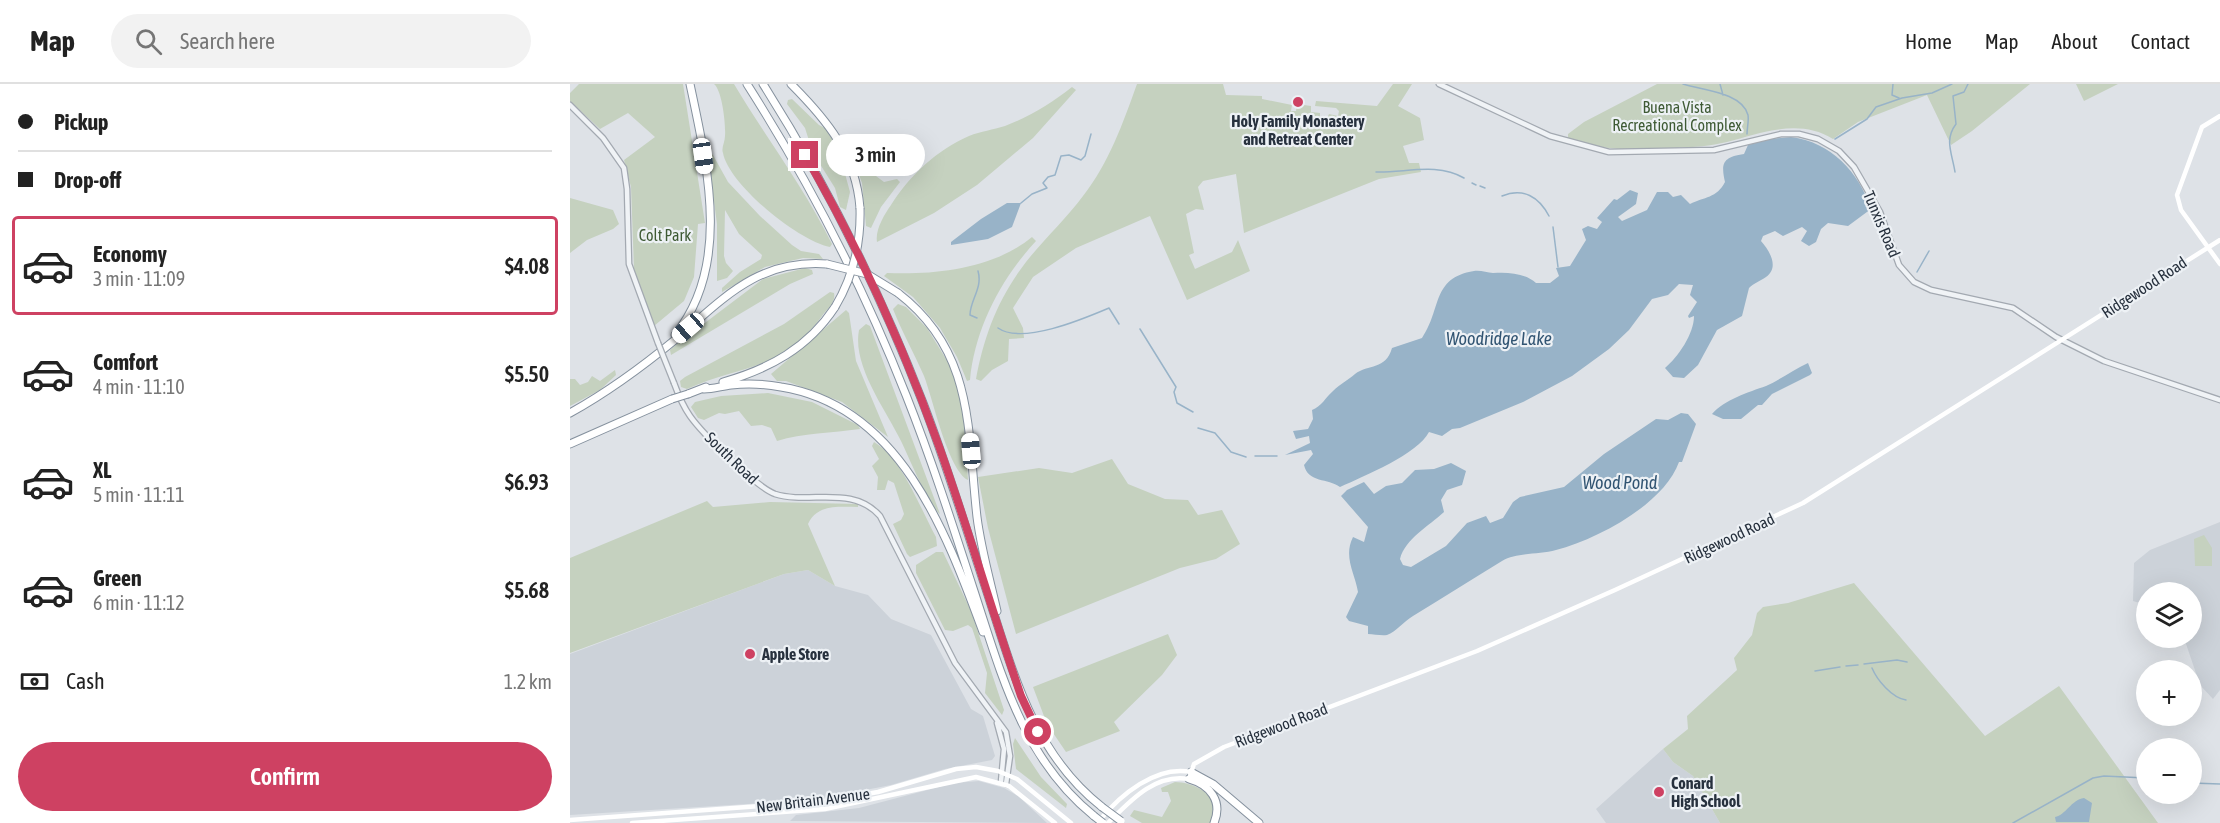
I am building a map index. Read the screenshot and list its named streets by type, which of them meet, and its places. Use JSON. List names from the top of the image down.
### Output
{
  "streets": {
    "main road": ["Ridgewood Road", "New Britain Avenue"],
    "street": ["Tunxis Road", "South Road"]
  },
  "crossings": [
    ["Tunxis Road", "Ridgewood Road"],
    ["South Road", "New Britain Avenue"]
  ],
  "water": ["Woodridge Lake", "Wood Pond"],
  "parks": ["Buena Vista Recreational Complex", "Colt Park"],
  "places": ["Holy Family Monastery and Retreat Center", "Apple Store", "Conard High School"],
  "page": {
    "header": "Map",
    "search": "Search here",
    "nav": [
      "Home",
      "Map",
      "About",
      "Contact"
    ],
    "banner": ["Pickup", "Drop-off"],
    "bubble": "3 min",
    "list": [
      {
        "name": "Economy",
        "note": "3 min · 11:09",
        "value": "$4.08"
      },
      {
        "name": "Comfort",
        "note": "4 min · 11:10",
        "value": "$5.50"
      },
      {
        "name": "XL",
        "note": "5 min · 11:11",
        "value": "$6.93"
      },
      {
        "name": "Green",
        "note": "6 min · 11:12",
        "value": "$5.68"
      }
    ],
    "map_buttons": ["+", "−"],
    "pay": ["Cash", "1.2 km"],
    "buttons": "Confirm"
  }
}
